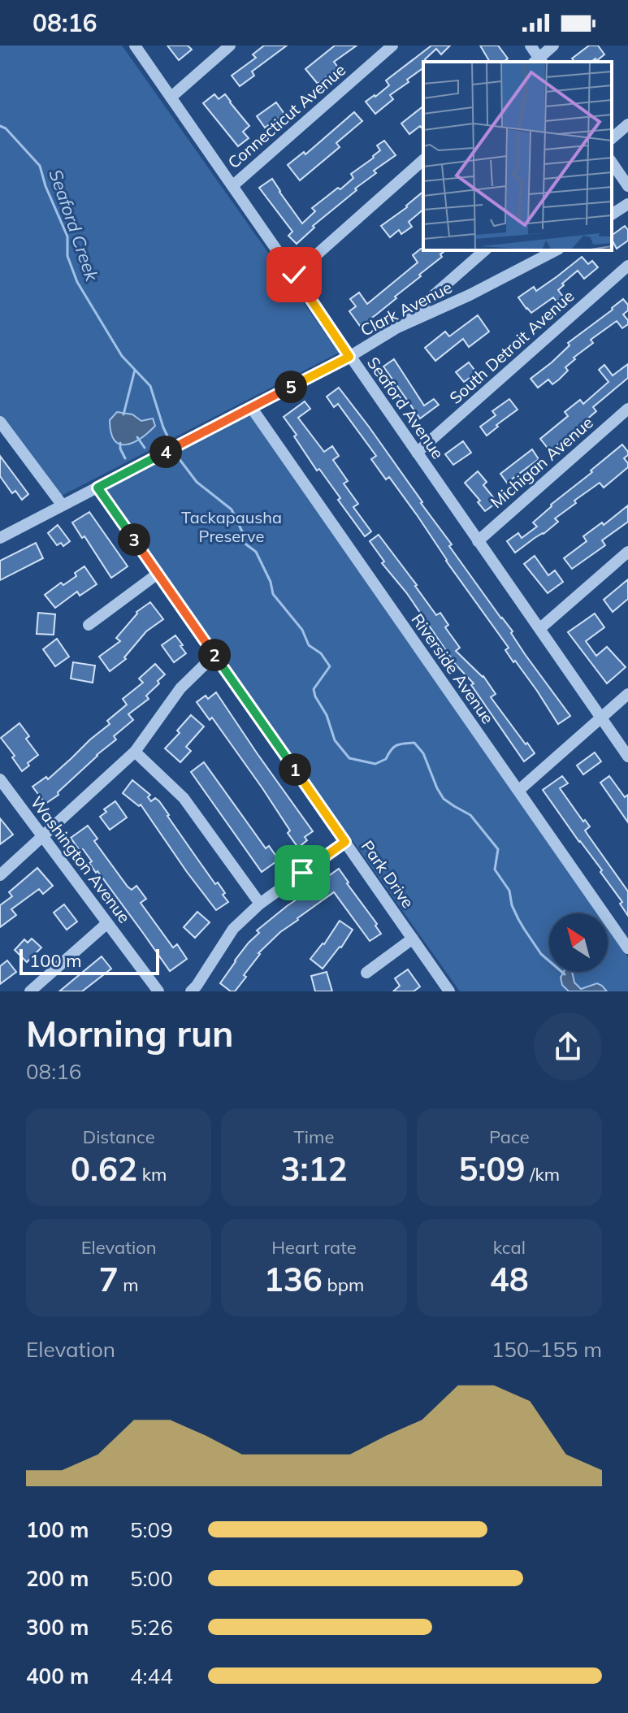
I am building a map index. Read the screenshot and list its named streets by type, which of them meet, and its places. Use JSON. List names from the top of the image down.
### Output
{
  "streets": {
    "street": [
      "Connecticut Avenue",
      "Clark Avenue",
      "South Detroit Avenue",
      "Seaford Avenue",
      "Michigan Avenue",
      "Riverside Avenue",
      "Washington Avenue",
      "Park Drive"
    ]
  },
  "crossings": [
    ["Connecticut Avenue", "Seaford Avenue"],
    ["Clark Avenue", "Seaford Avenue"],
    ["Clark Avenue", "Riverside Avenue"],
    ["Clark Avenue", "Park Drive"],
    ["South Detroit Avenue", "Seaford Avenue"],
    ["Seaford Avenue", "Michigan Avenue"]
  ],
  "water": ["Seaford Creek"],
  "parks": ["Tackapausha Preserve"],
  "scale_bar": "100 m",
  "north": "top left",
  "page": {
    "status": "08:16",
    "pins": [
      "5",
      "4",
      "3",
      "2",
      "1"
    ],
    "scale": "100 m",
    "heading": ["Morning run", "08:16"],
    "stats": [
      ["Distance", "0.62 km"],
      ["Time", "3:12"],
      ["Pace", "5:09 /km"],
      ["Elevation", "7 m"],
      ["Heart rate", "136 bpm"],
      ["kcal", "48"]
    ],
    "chart": ["Elevation", "150–155 m"],
    "list": [
      {
        "name": "100 m",
        "note": "5:09"
      },
      {
        "name": "200 m",
        "note": "5:00"
      },
      {
        "name": "300 m",
        "note": "5:26"
      },
      {
        "name": "400 m",
        "note": "4:44"
      }
    ]
  }
}
